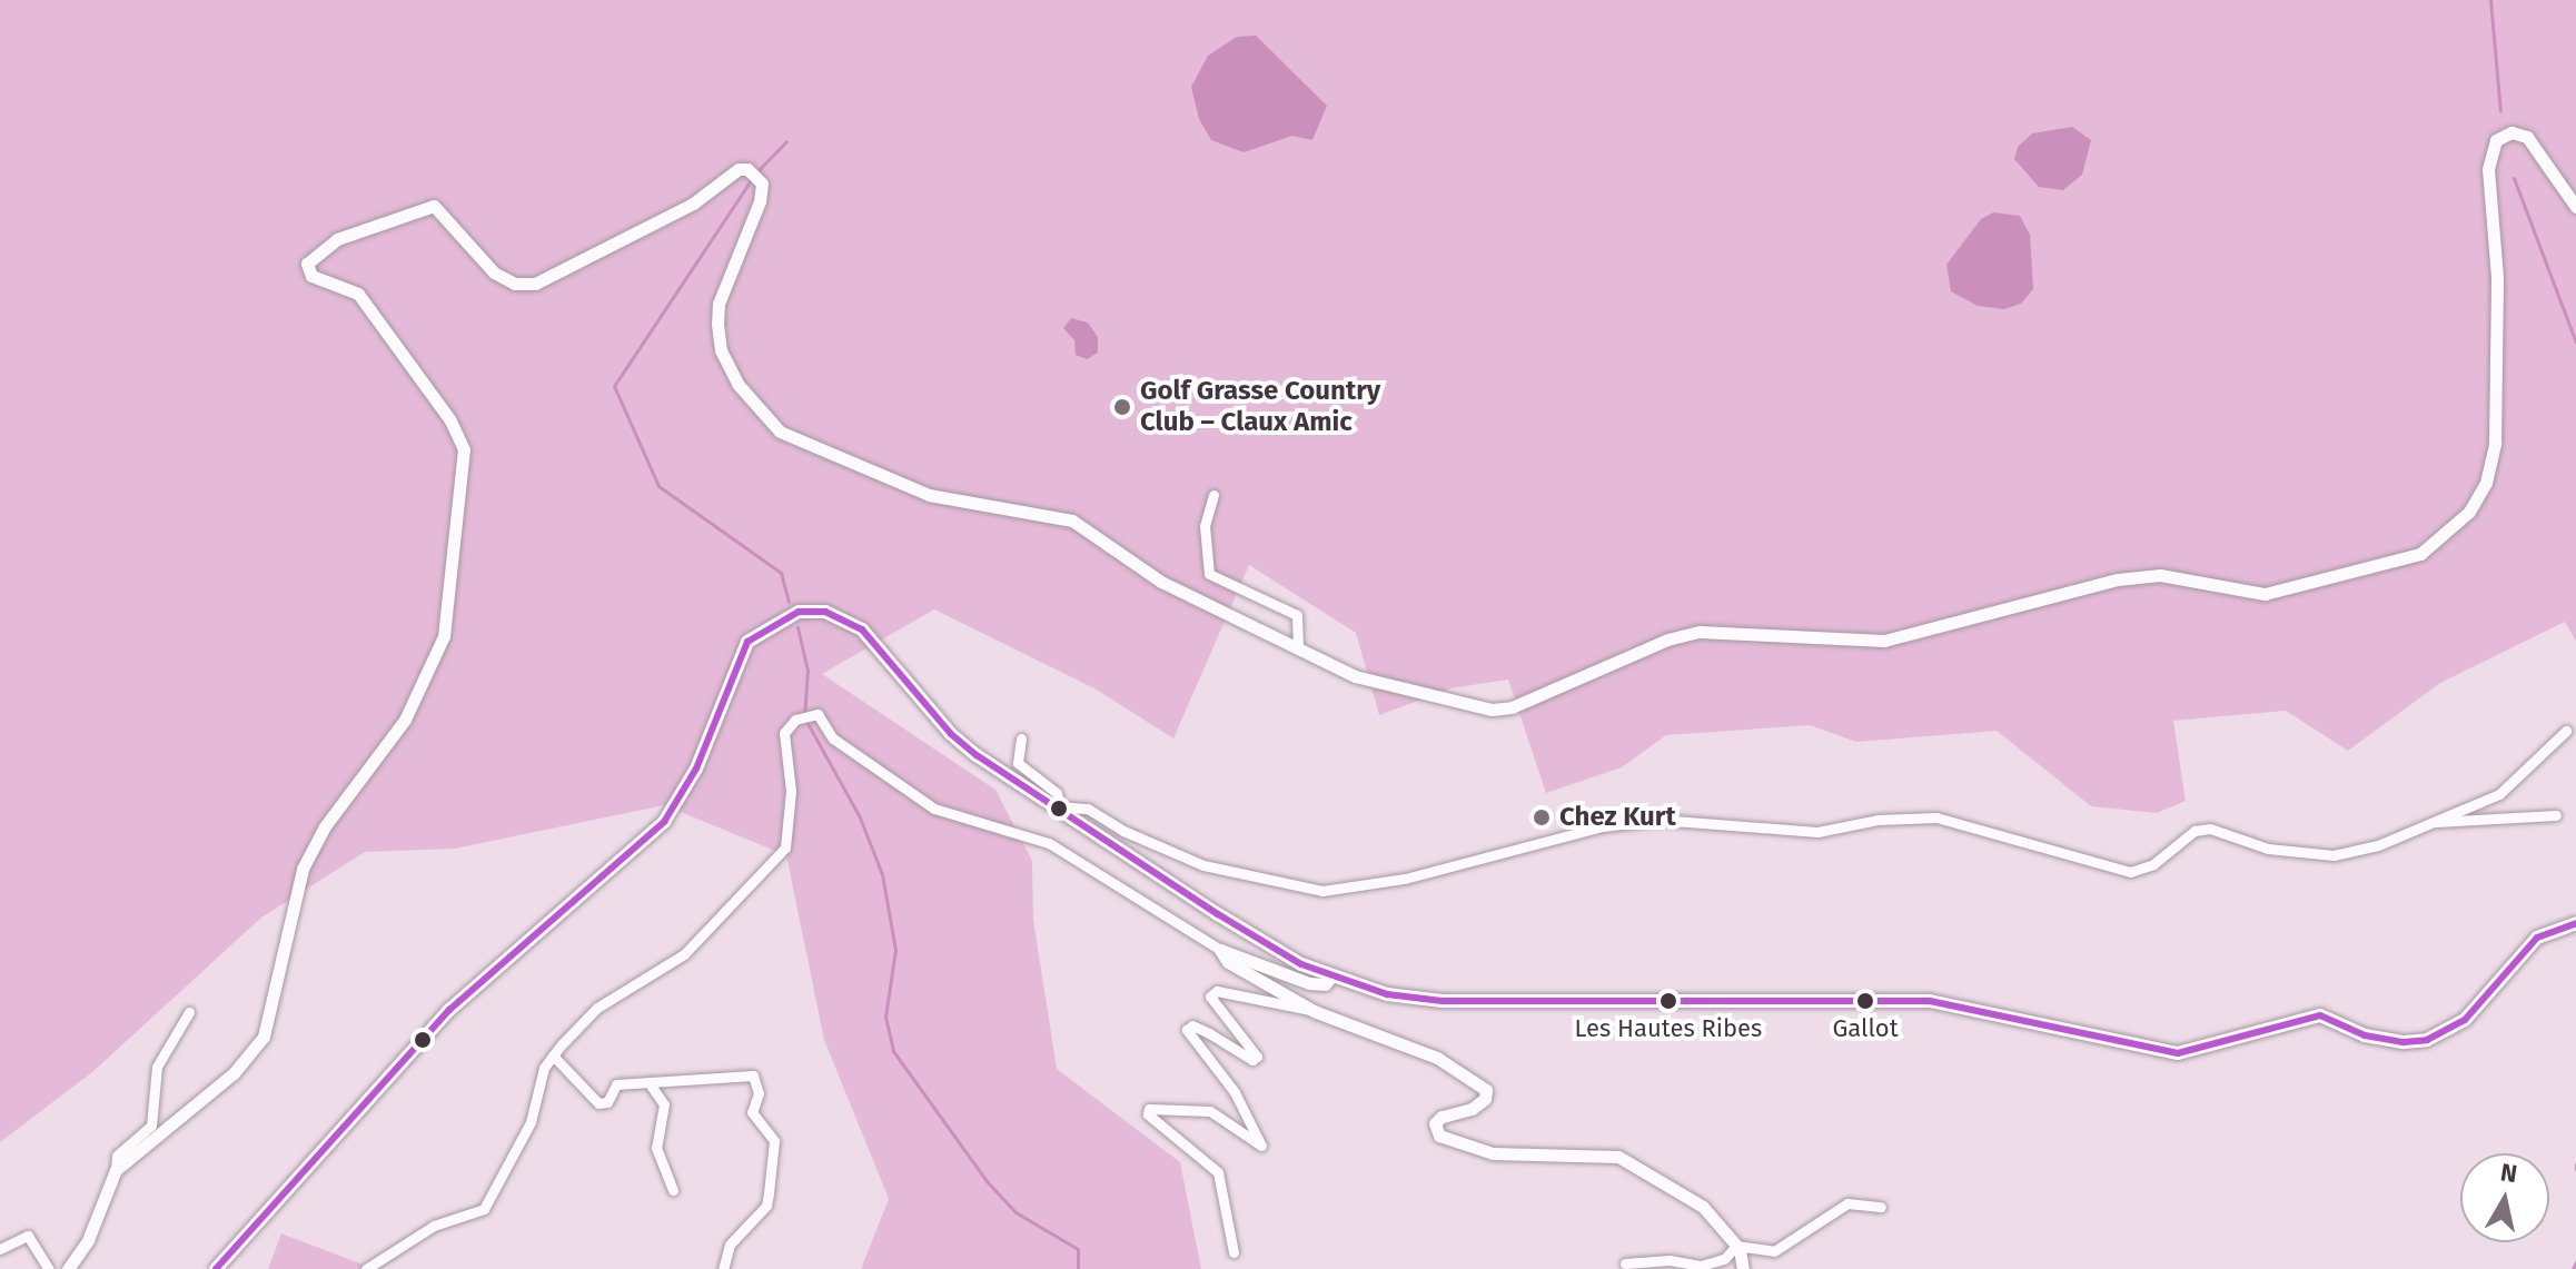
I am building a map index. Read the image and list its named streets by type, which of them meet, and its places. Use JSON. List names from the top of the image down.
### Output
{
  "places": [
    "Golf Grasse Country Club – Claux Amic",
    "Chez Kurt",
    "Les Hautes Ribes",
    "Gallot"
  ],
  "north": "top"
}
